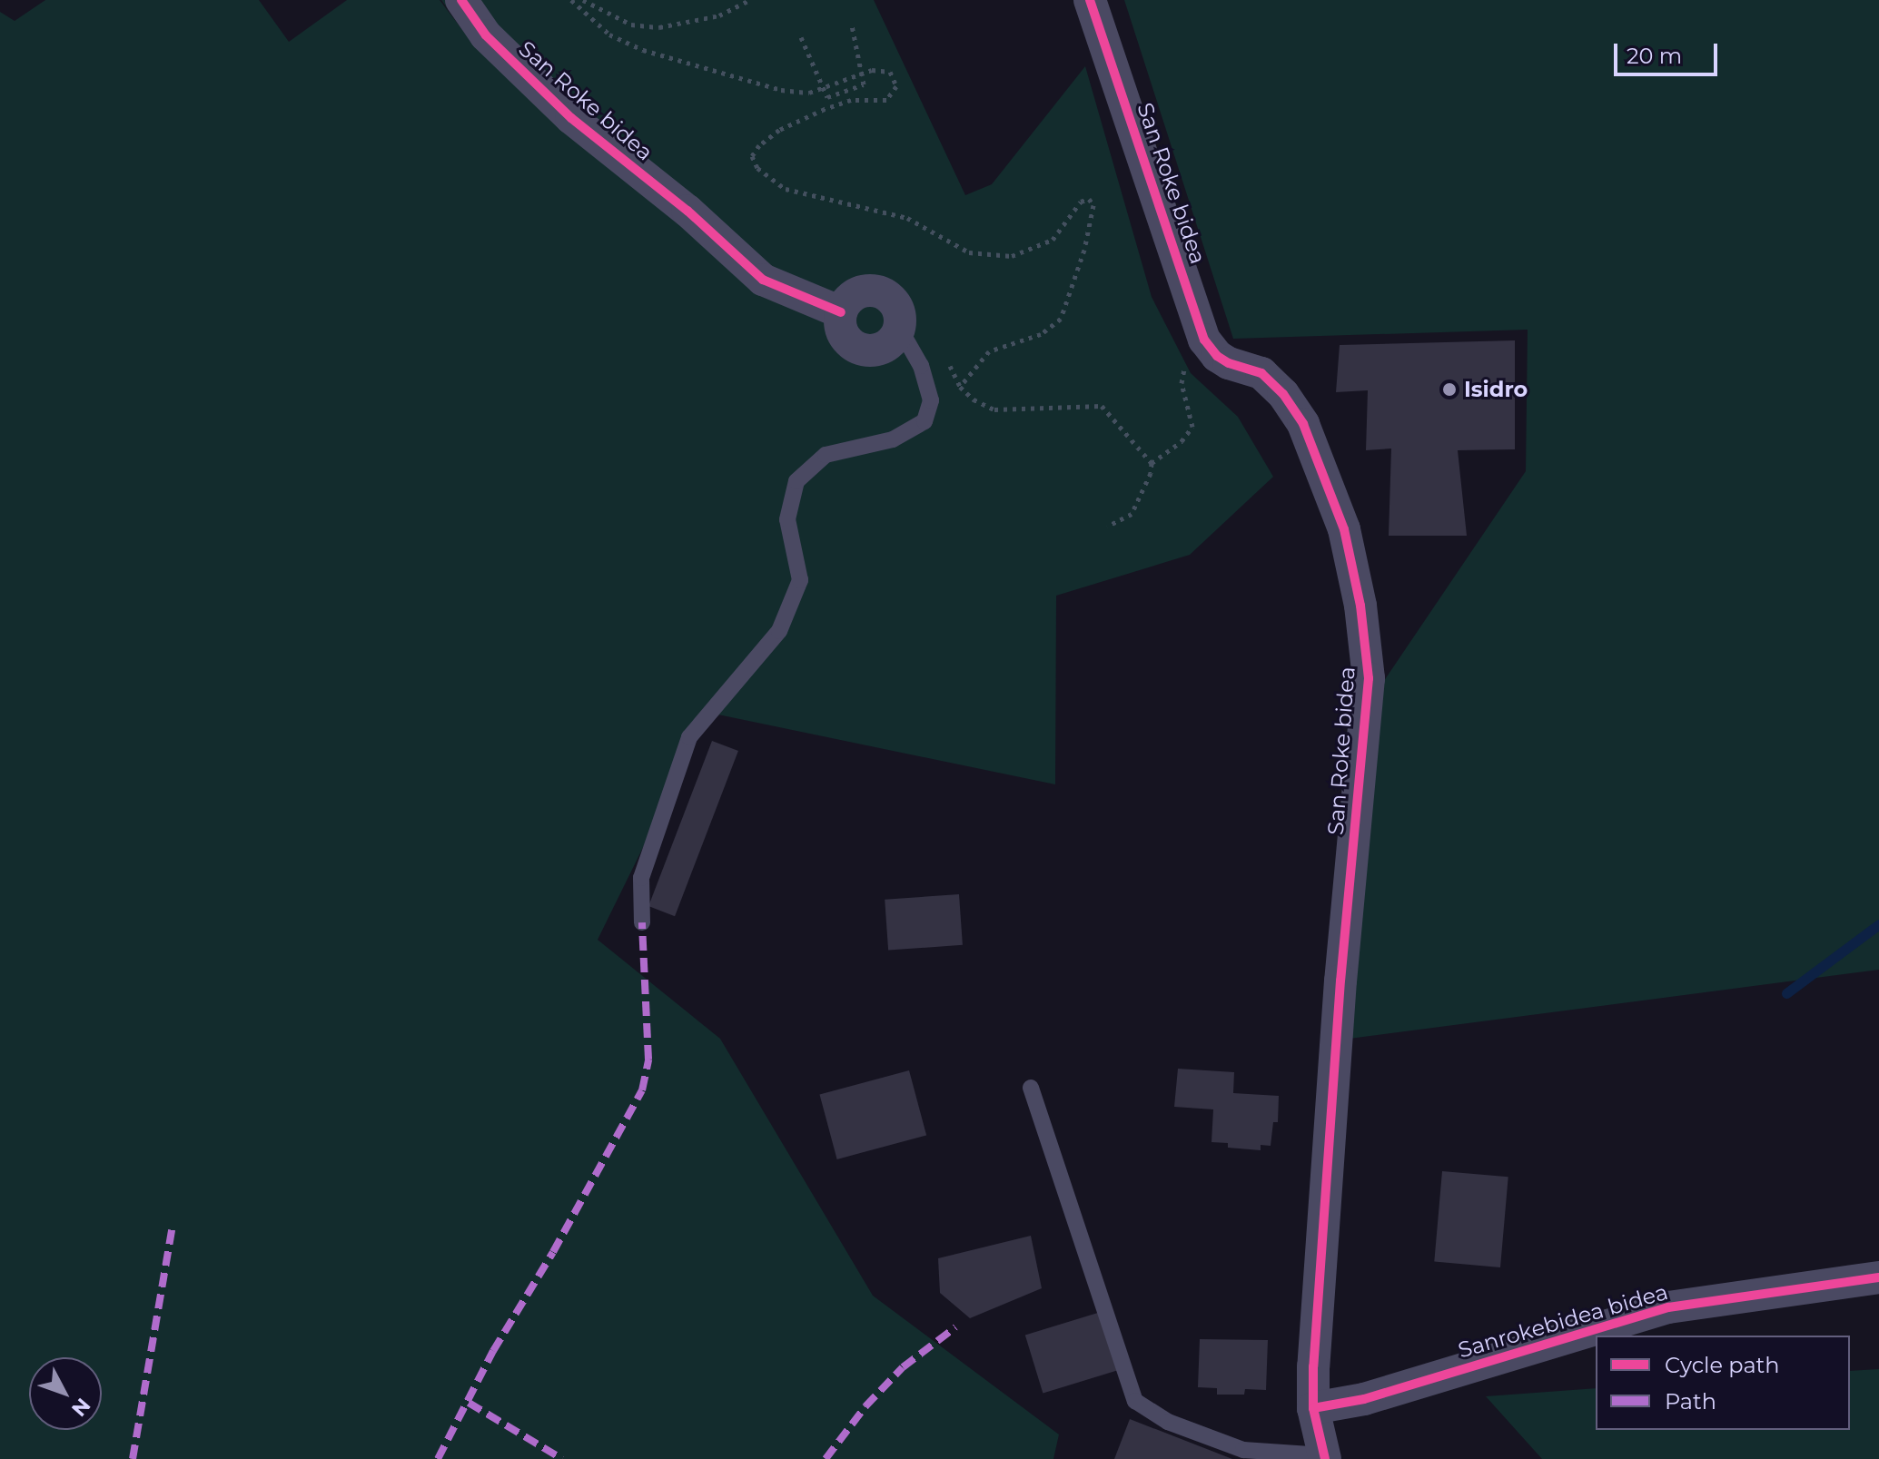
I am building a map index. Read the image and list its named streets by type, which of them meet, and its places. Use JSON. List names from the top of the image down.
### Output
{
  "streets": {
    "street": ["San Roke bidea", "Sanrokebidea bidea"]
  },
  "crossings": [
    ["San Roke bidea", "Sanrokebidea bidea"]
  ],
  "places": ["Isidro"],
  "legend": ["Cycle path", "Path"],
  "scale_bar": "20 m",
  "north": "bottom right"
}
